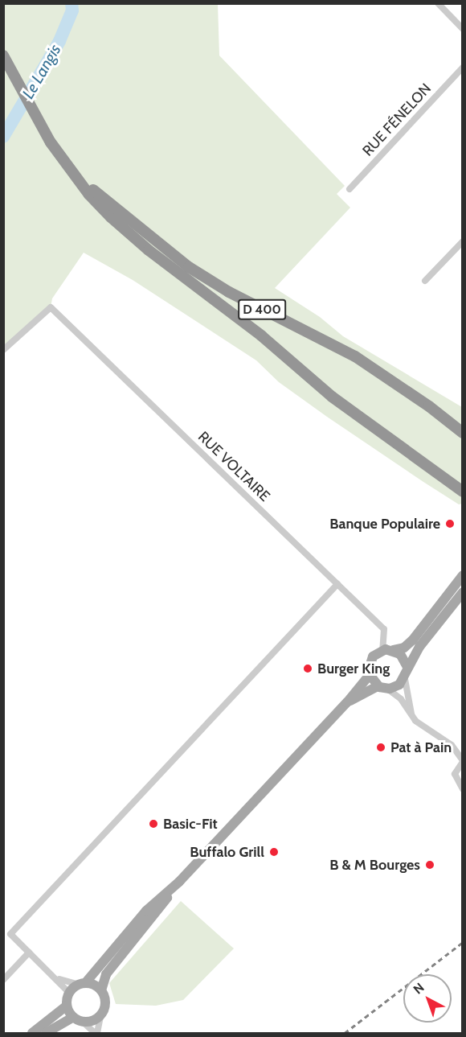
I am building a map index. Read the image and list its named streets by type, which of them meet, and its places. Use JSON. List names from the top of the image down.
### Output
{
  "streets": {
    "highway": ["D 400"],
    "street": ["RUE FÉNELON", "RUE VOLTAIRE"]
  },
  "water": ["Le Langis"],
  "places": [
    "Banque Populaire",
    "Burger King",
    "Pat à Pain",
    "Basic-Fit",
    "Buffalo Grill",
    "B & M Bourges"
  ],
  "north": "top left"
}
